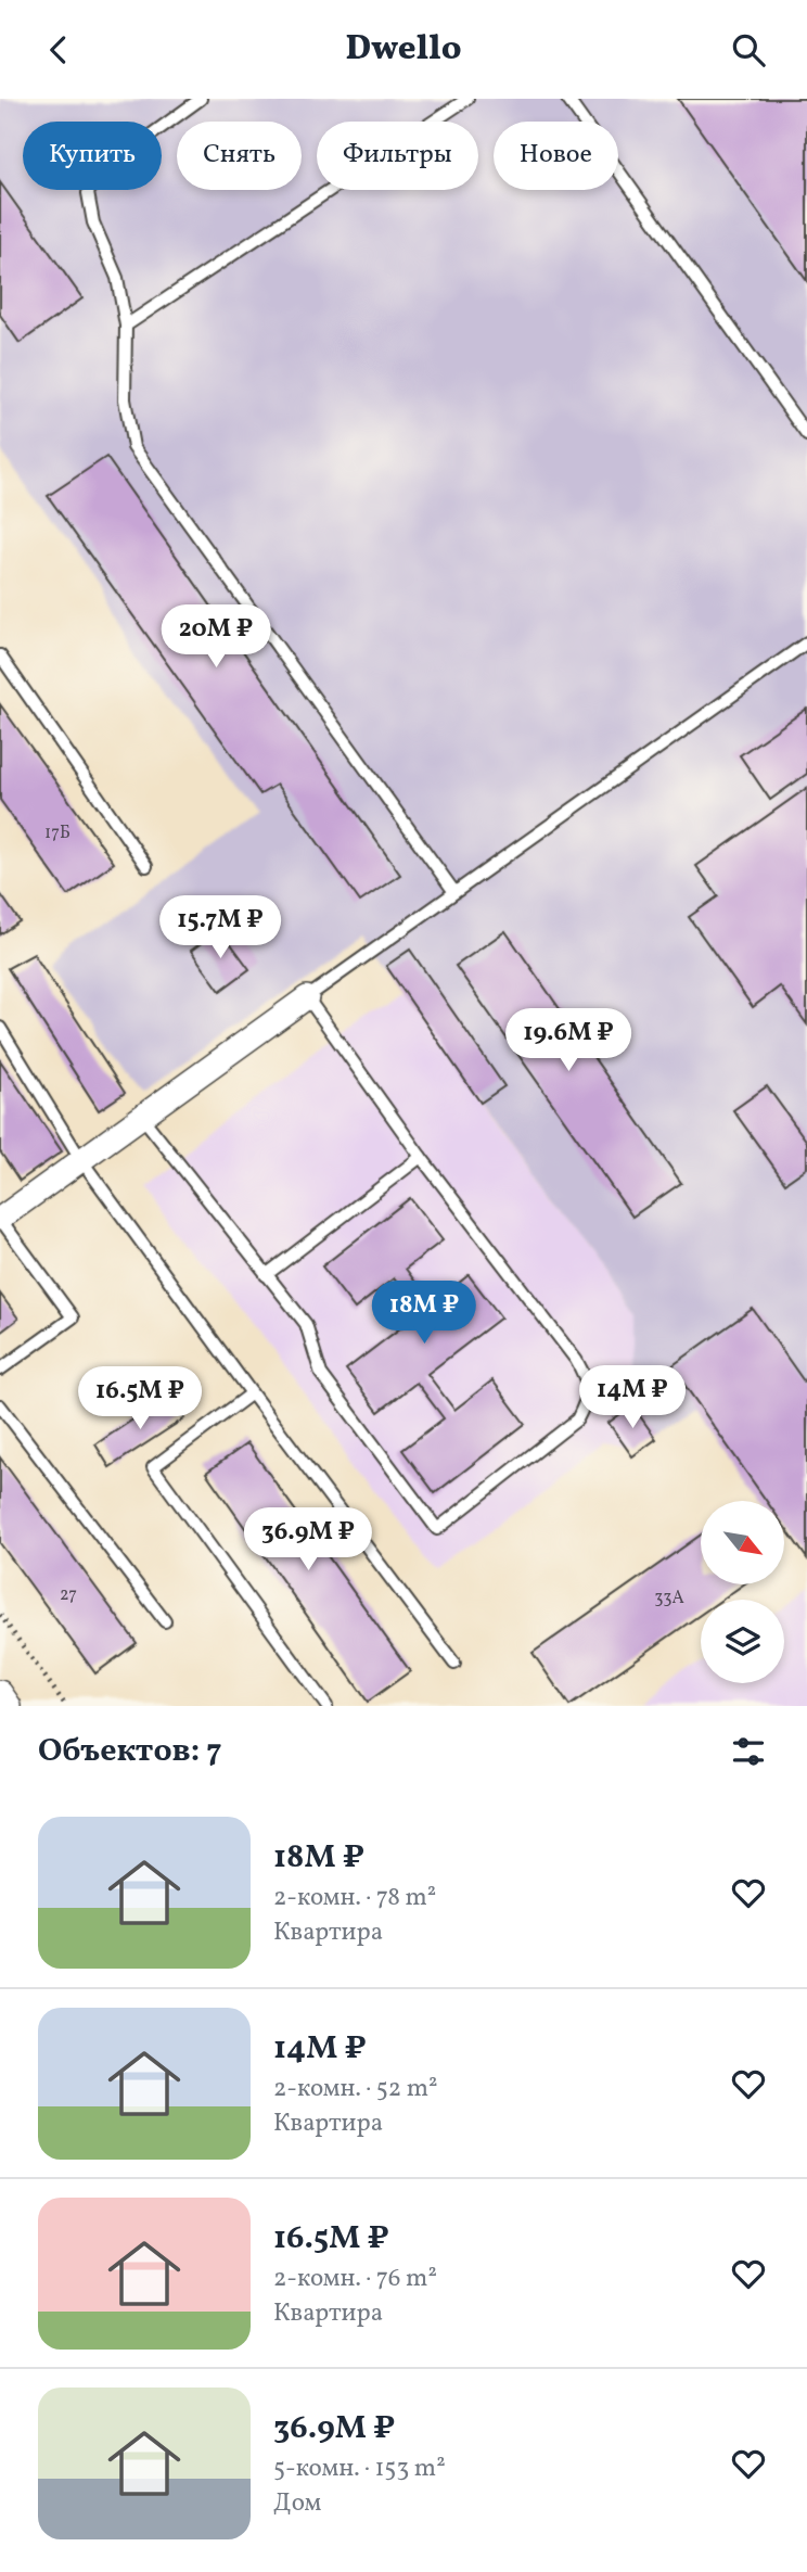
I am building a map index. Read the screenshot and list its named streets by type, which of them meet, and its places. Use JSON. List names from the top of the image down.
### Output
{
  "house_numbers": ["17Б", "27", "33А"],
  "north": "bottom right",
  "page": {
    "header": "Dwello",
    "chip": [
      "Купить",
      "Снять",
      "Фильтры",
      "Новое"
    ],
    "price": [
      "20M ₽",
      "15.7M ₽",
      "19.6M ₽",
      "18M ₽",
      "14M ₽",
      "16.5M ₽",
      "36.9M ₽"
    ],
    "heading": "Объектов: 7",
    "list": [
      {
        "name": "18M ₽",
        "note": "2-комн. · 78 m² · Квартира"
      },
      {
        "name": "14M ₽",
        "note": "2-комн. · 52 m² · Квартира"
      },
      {
        "name": "16.5M ₽",
        "note": "2-комн. · 76 m² · Квартира"
      },
      {
        "name": "36.9M ₽",
        "note": "5-комн. · 153 m² · Дом"
      }
    ]
  }
}
